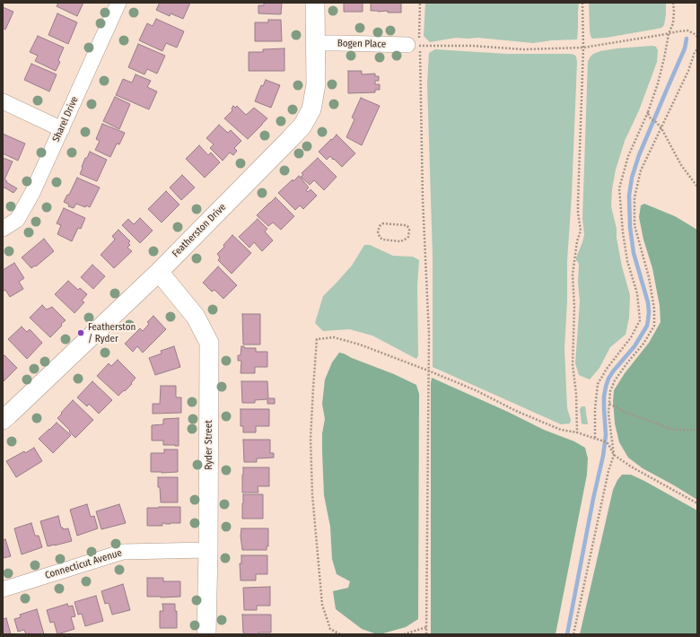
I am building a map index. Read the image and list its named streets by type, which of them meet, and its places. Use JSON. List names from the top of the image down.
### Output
{
  "streets": {
    "street": [
      "Bogen Place",
      "Sharel Drive",
      "Featherston Drive",
      "Ryder Street",
      "Connecticut Avenue"
    ]
  },
  "crossings": [
    ["Bogen Place", "Featherston Drive"],
    ["Featherston Drive", "Ryder Street"],
    ["Ryder Street", "Connecticut Avenue"]
  ],
  "places": ["Featherston / Ryder"]
}
